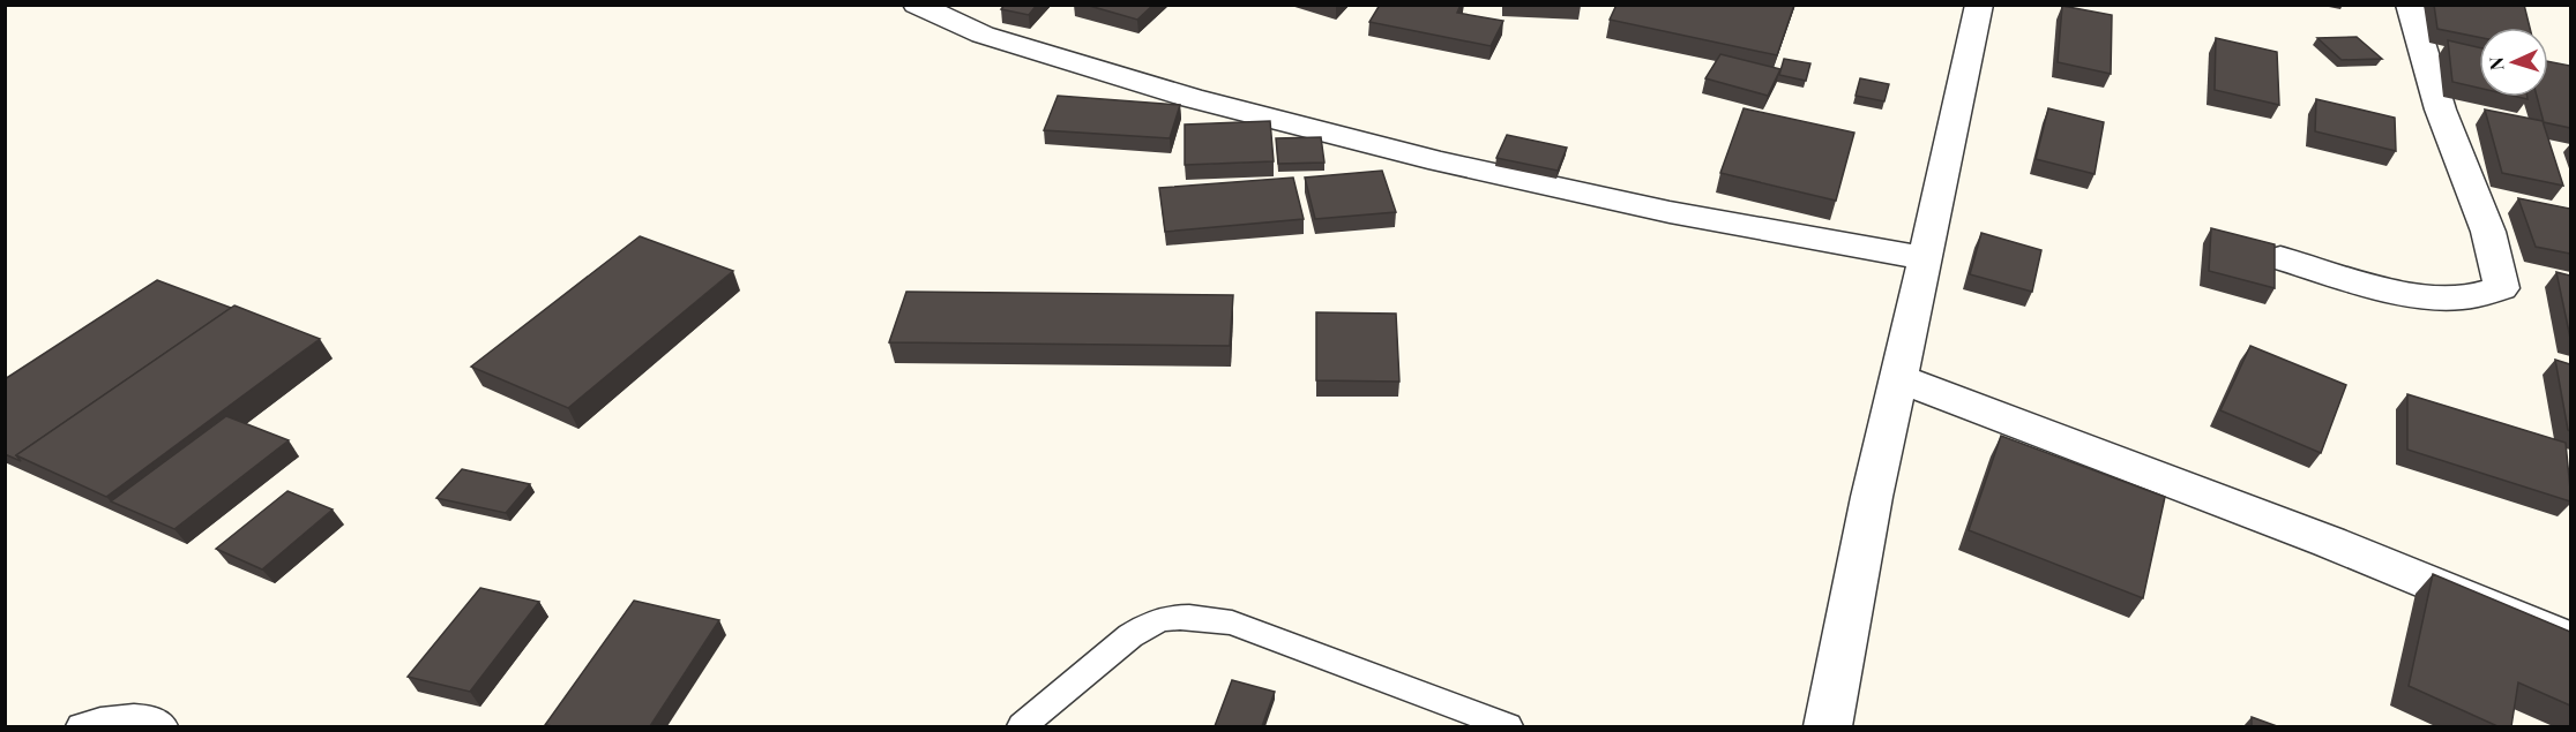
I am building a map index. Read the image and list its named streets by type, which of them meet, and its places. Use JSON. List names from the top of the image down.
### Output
{
  "north": "left"
}
